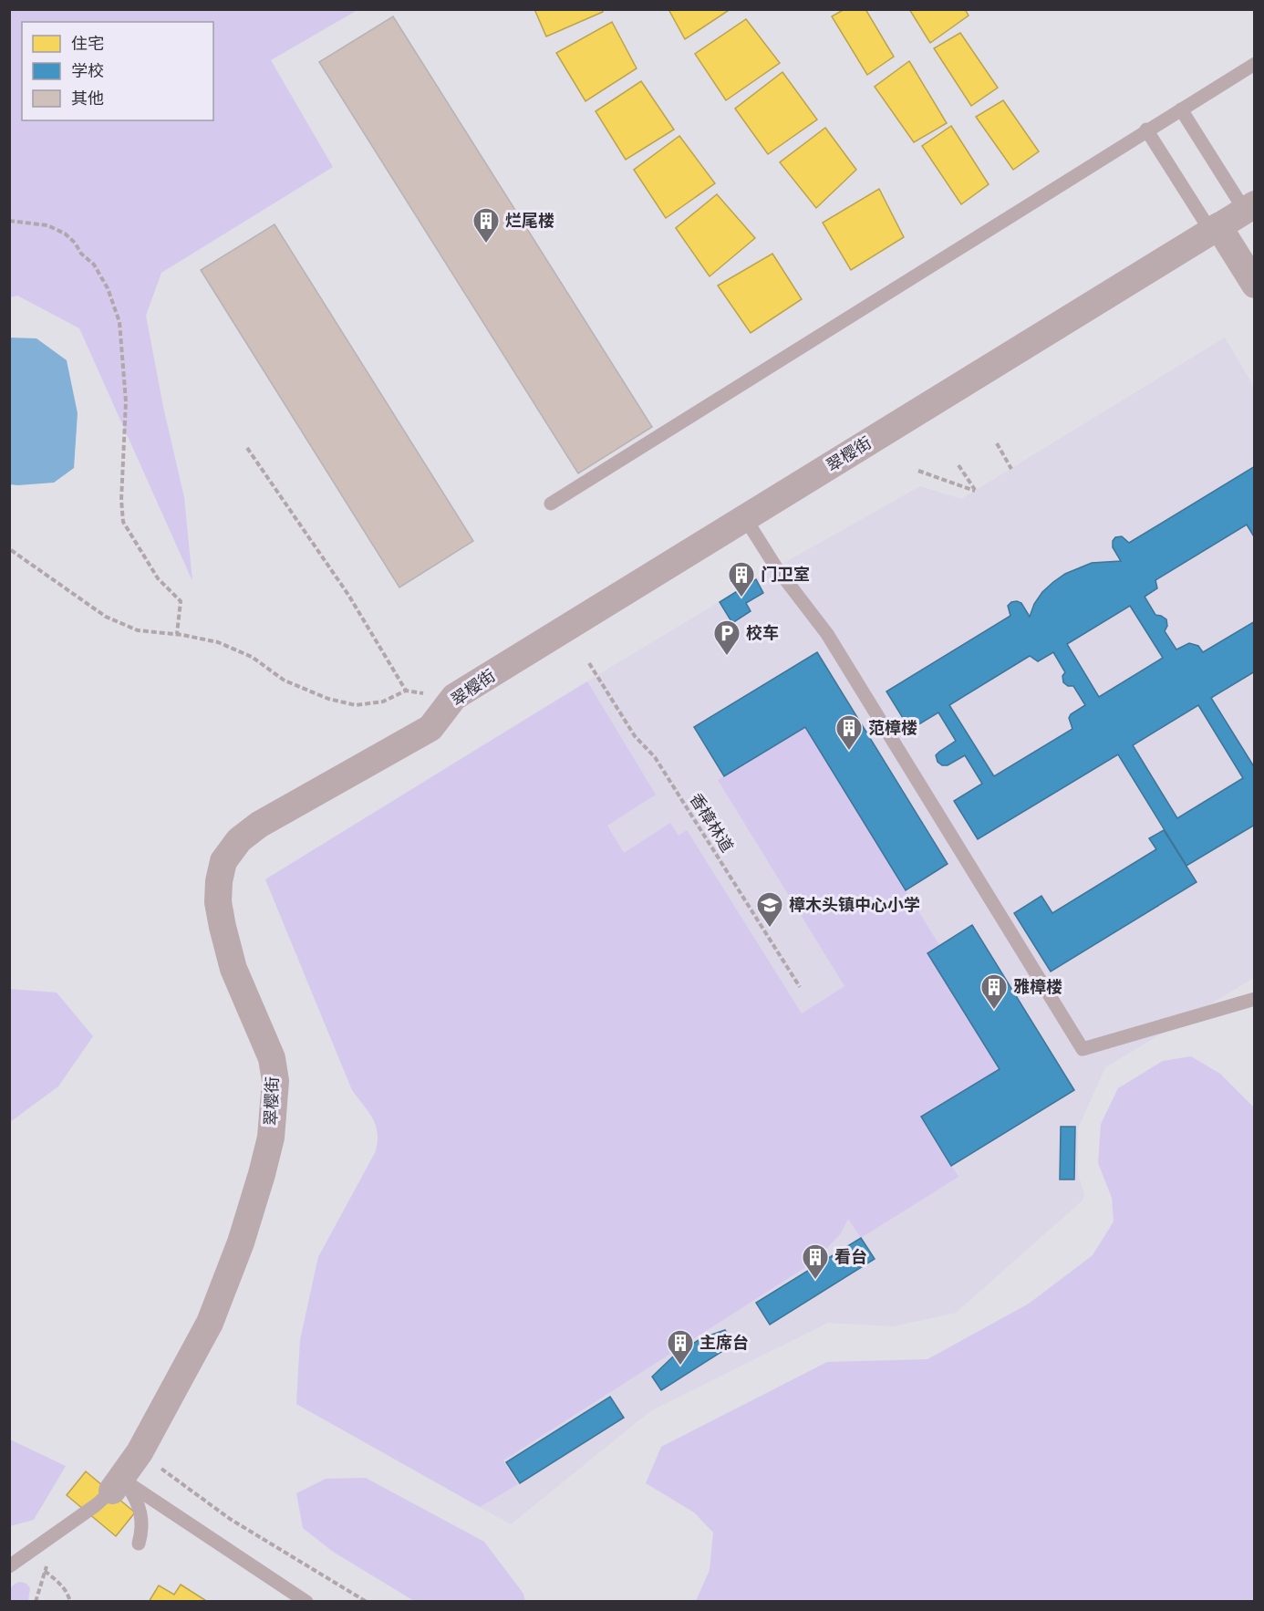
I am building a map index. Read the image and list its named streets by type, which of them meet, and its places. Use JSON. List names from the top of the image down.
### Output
{
  "streets": {
    "street": ["翠樱街"],
    "path": ["香樟林道"]
  },
  "places": {
    "building": [
      "烂尾楼",
      "门卫室",
      "范樟楼",
      "雅樟楼",
      "看台",
      "主席台"
    ],
    "parking": ["校车"],
    "school or university": ["樟木头镇中心小学"]
  },
  "legend": ["住宅", "学校", "其他"]
}
